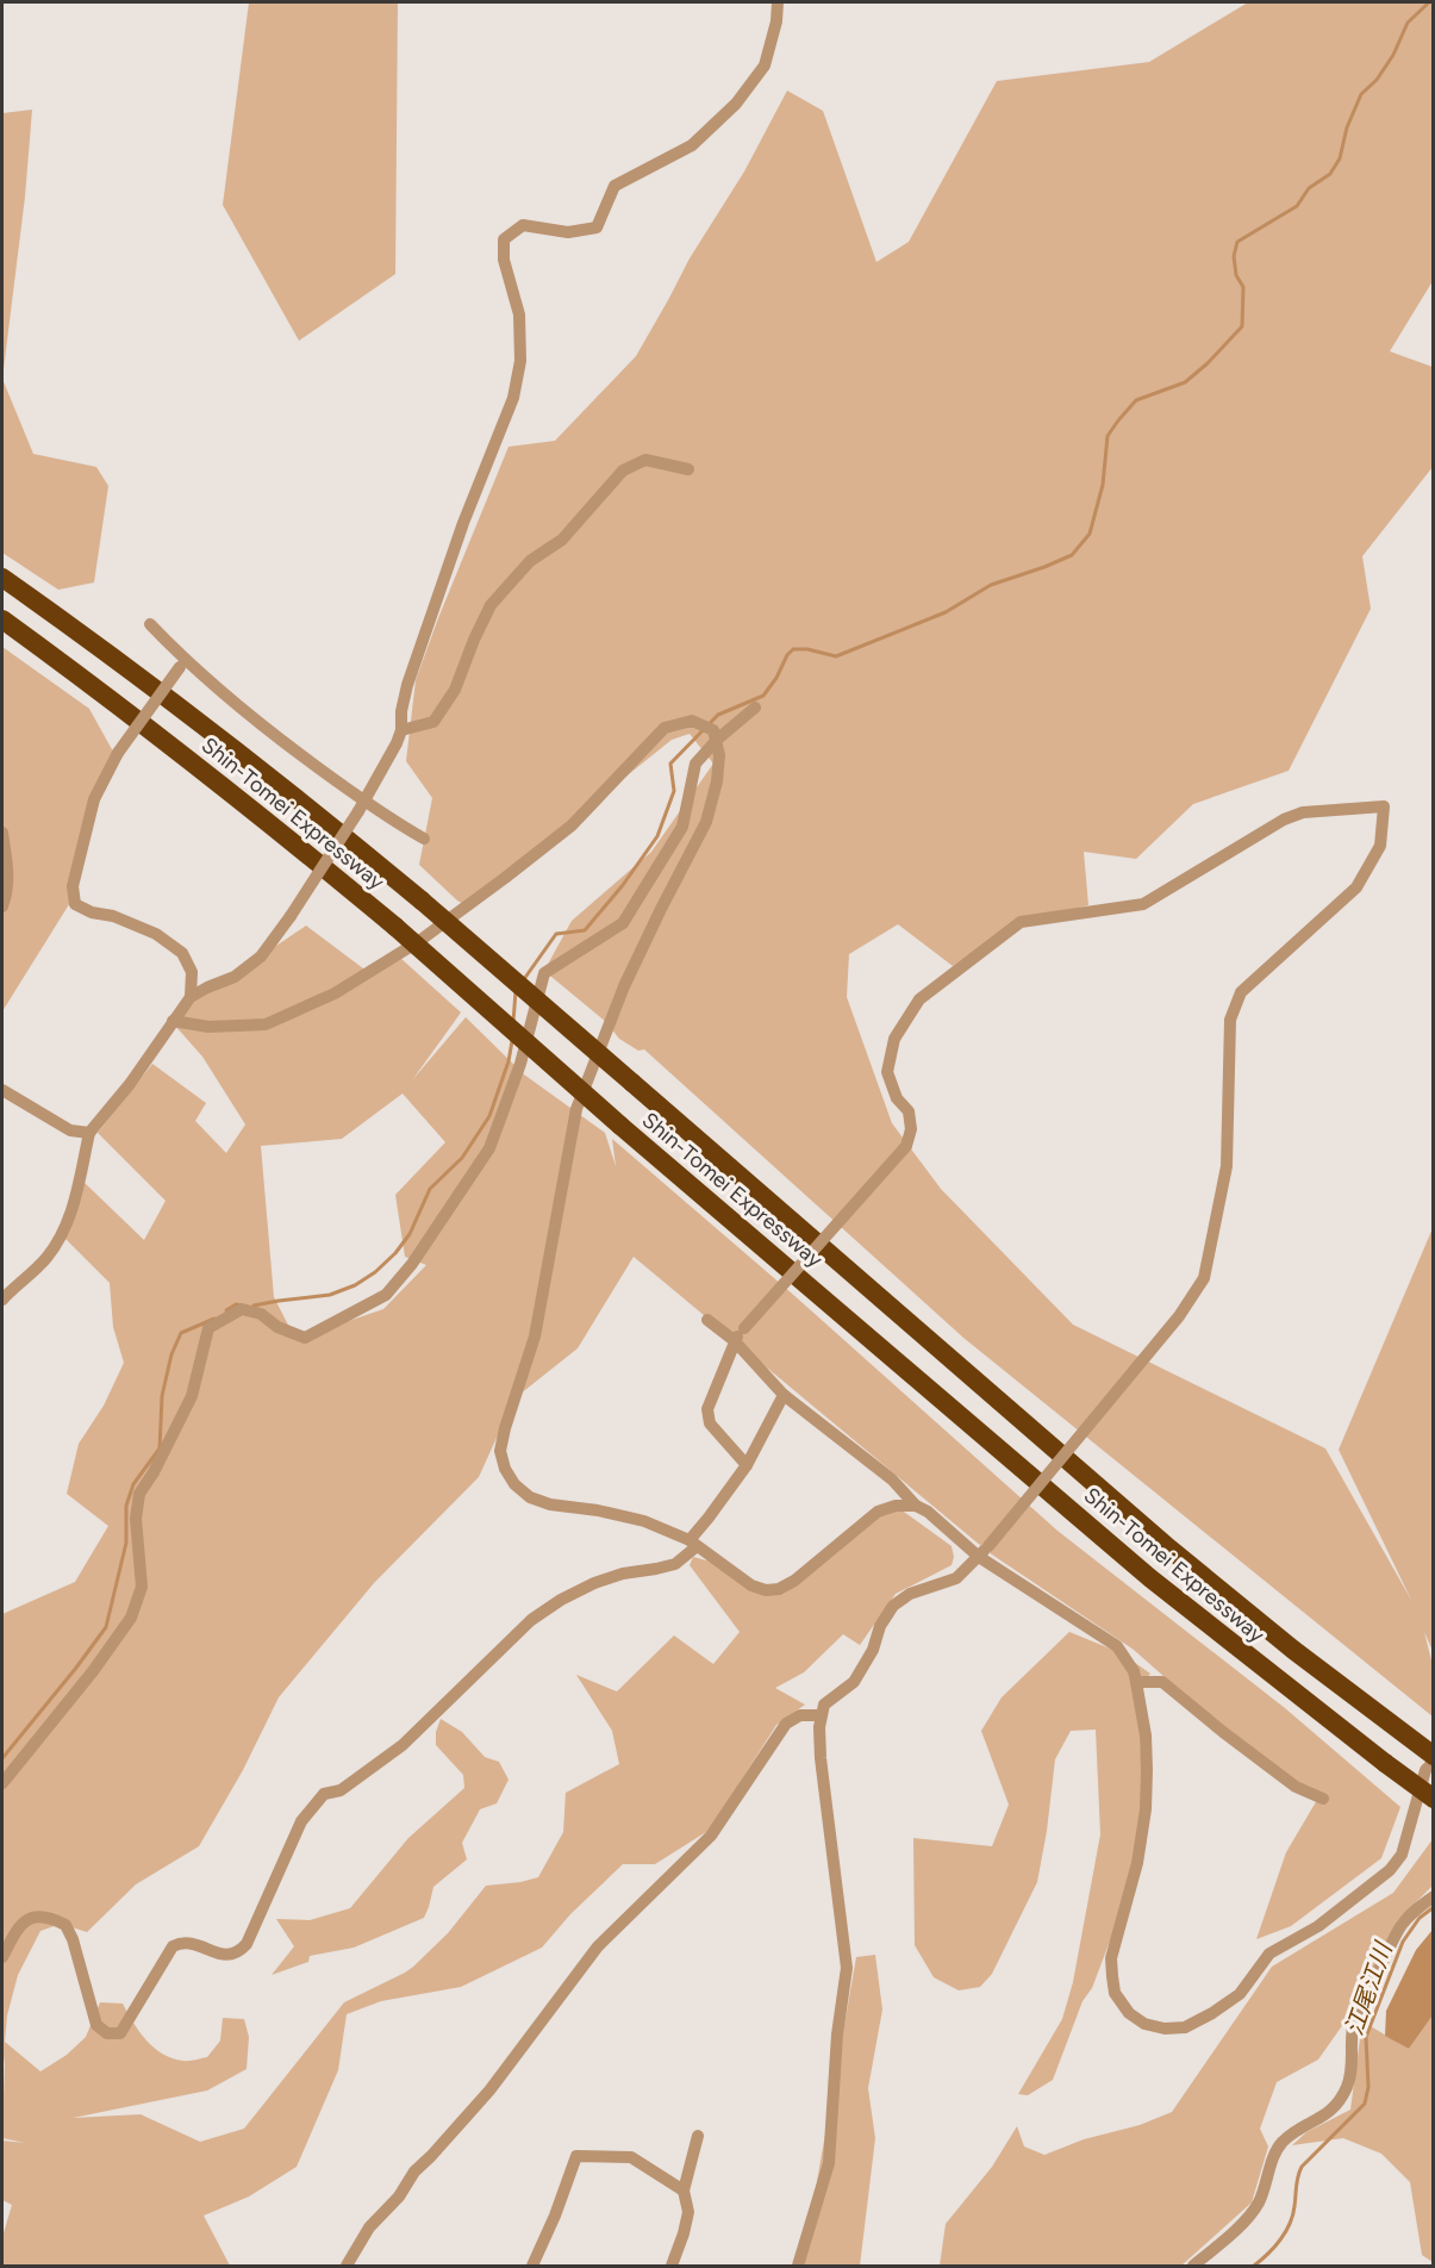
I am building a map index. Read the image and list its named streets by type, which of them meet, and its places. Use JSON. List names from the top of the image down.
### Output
{
  "streets": {
    "highway": ["Shin-Tomei Expressway"]
  },
  "water": ["江尾江川"]
}
